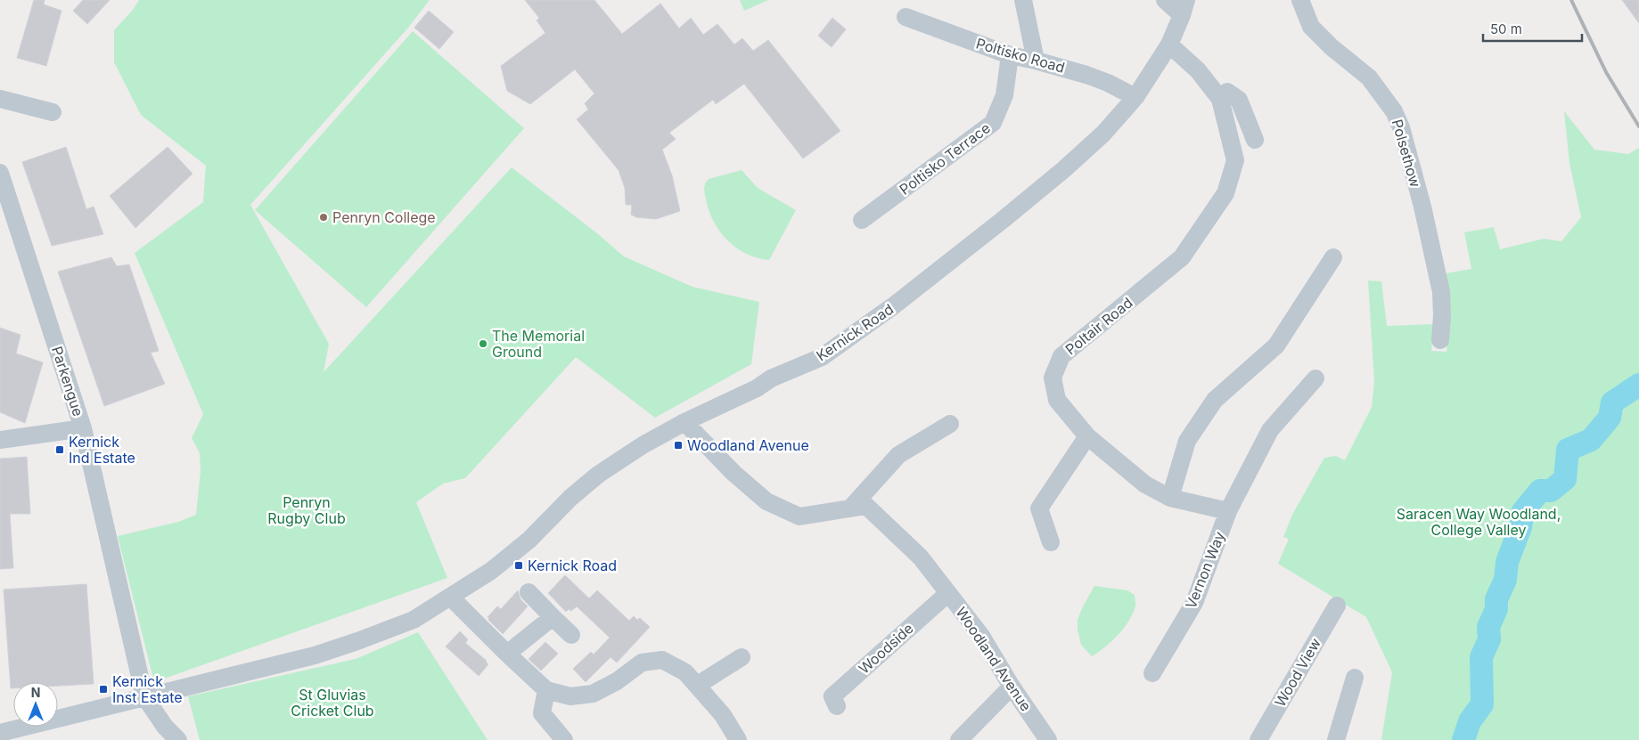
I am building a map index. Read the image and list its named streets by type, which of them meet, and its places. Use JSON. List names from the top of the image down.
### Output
{
  "streets": {
    "street": [
      "Poltisko Road",
      "Polsethow",
      "Poltisko Terrace",
      "Poltair Road",
      "Kernick Road",
      "Parkengue",
      "Vernon Way",
      "Woodside",
      "Woodland Avenue",
      "Wood View"
    ]
  },
  "crossings": [
    ["Poltisko Road", "Poltisko Terrace"],
    ["Poltisko Road", "Kernick Road"],
    ["Poltair Road", "Kernick Road"],
    ["Poltair Road", "Vernon Way"],
    ["Kernick Road", "Parkengue"],
    ["Kernick Road", "Woodland Avenue"],
    ["Woodside", "Woodland Avenue"]
  ],
  "parks": ["Penryn Rugby Club", "Saracen Way Woodland, College Valley", "St Gluvias Cricket Club"],
  "places": {
    "other": ["Penryn College", "The Memorial Ground"],
    "transit": [
      "Woodland Avenue",
      "Kernick Ind Estate",
      "Kernick Road",
      "Kernick Inst Estate"
    ]
  },
  "scale_bar": "50 m",
  "north": "top"
}
